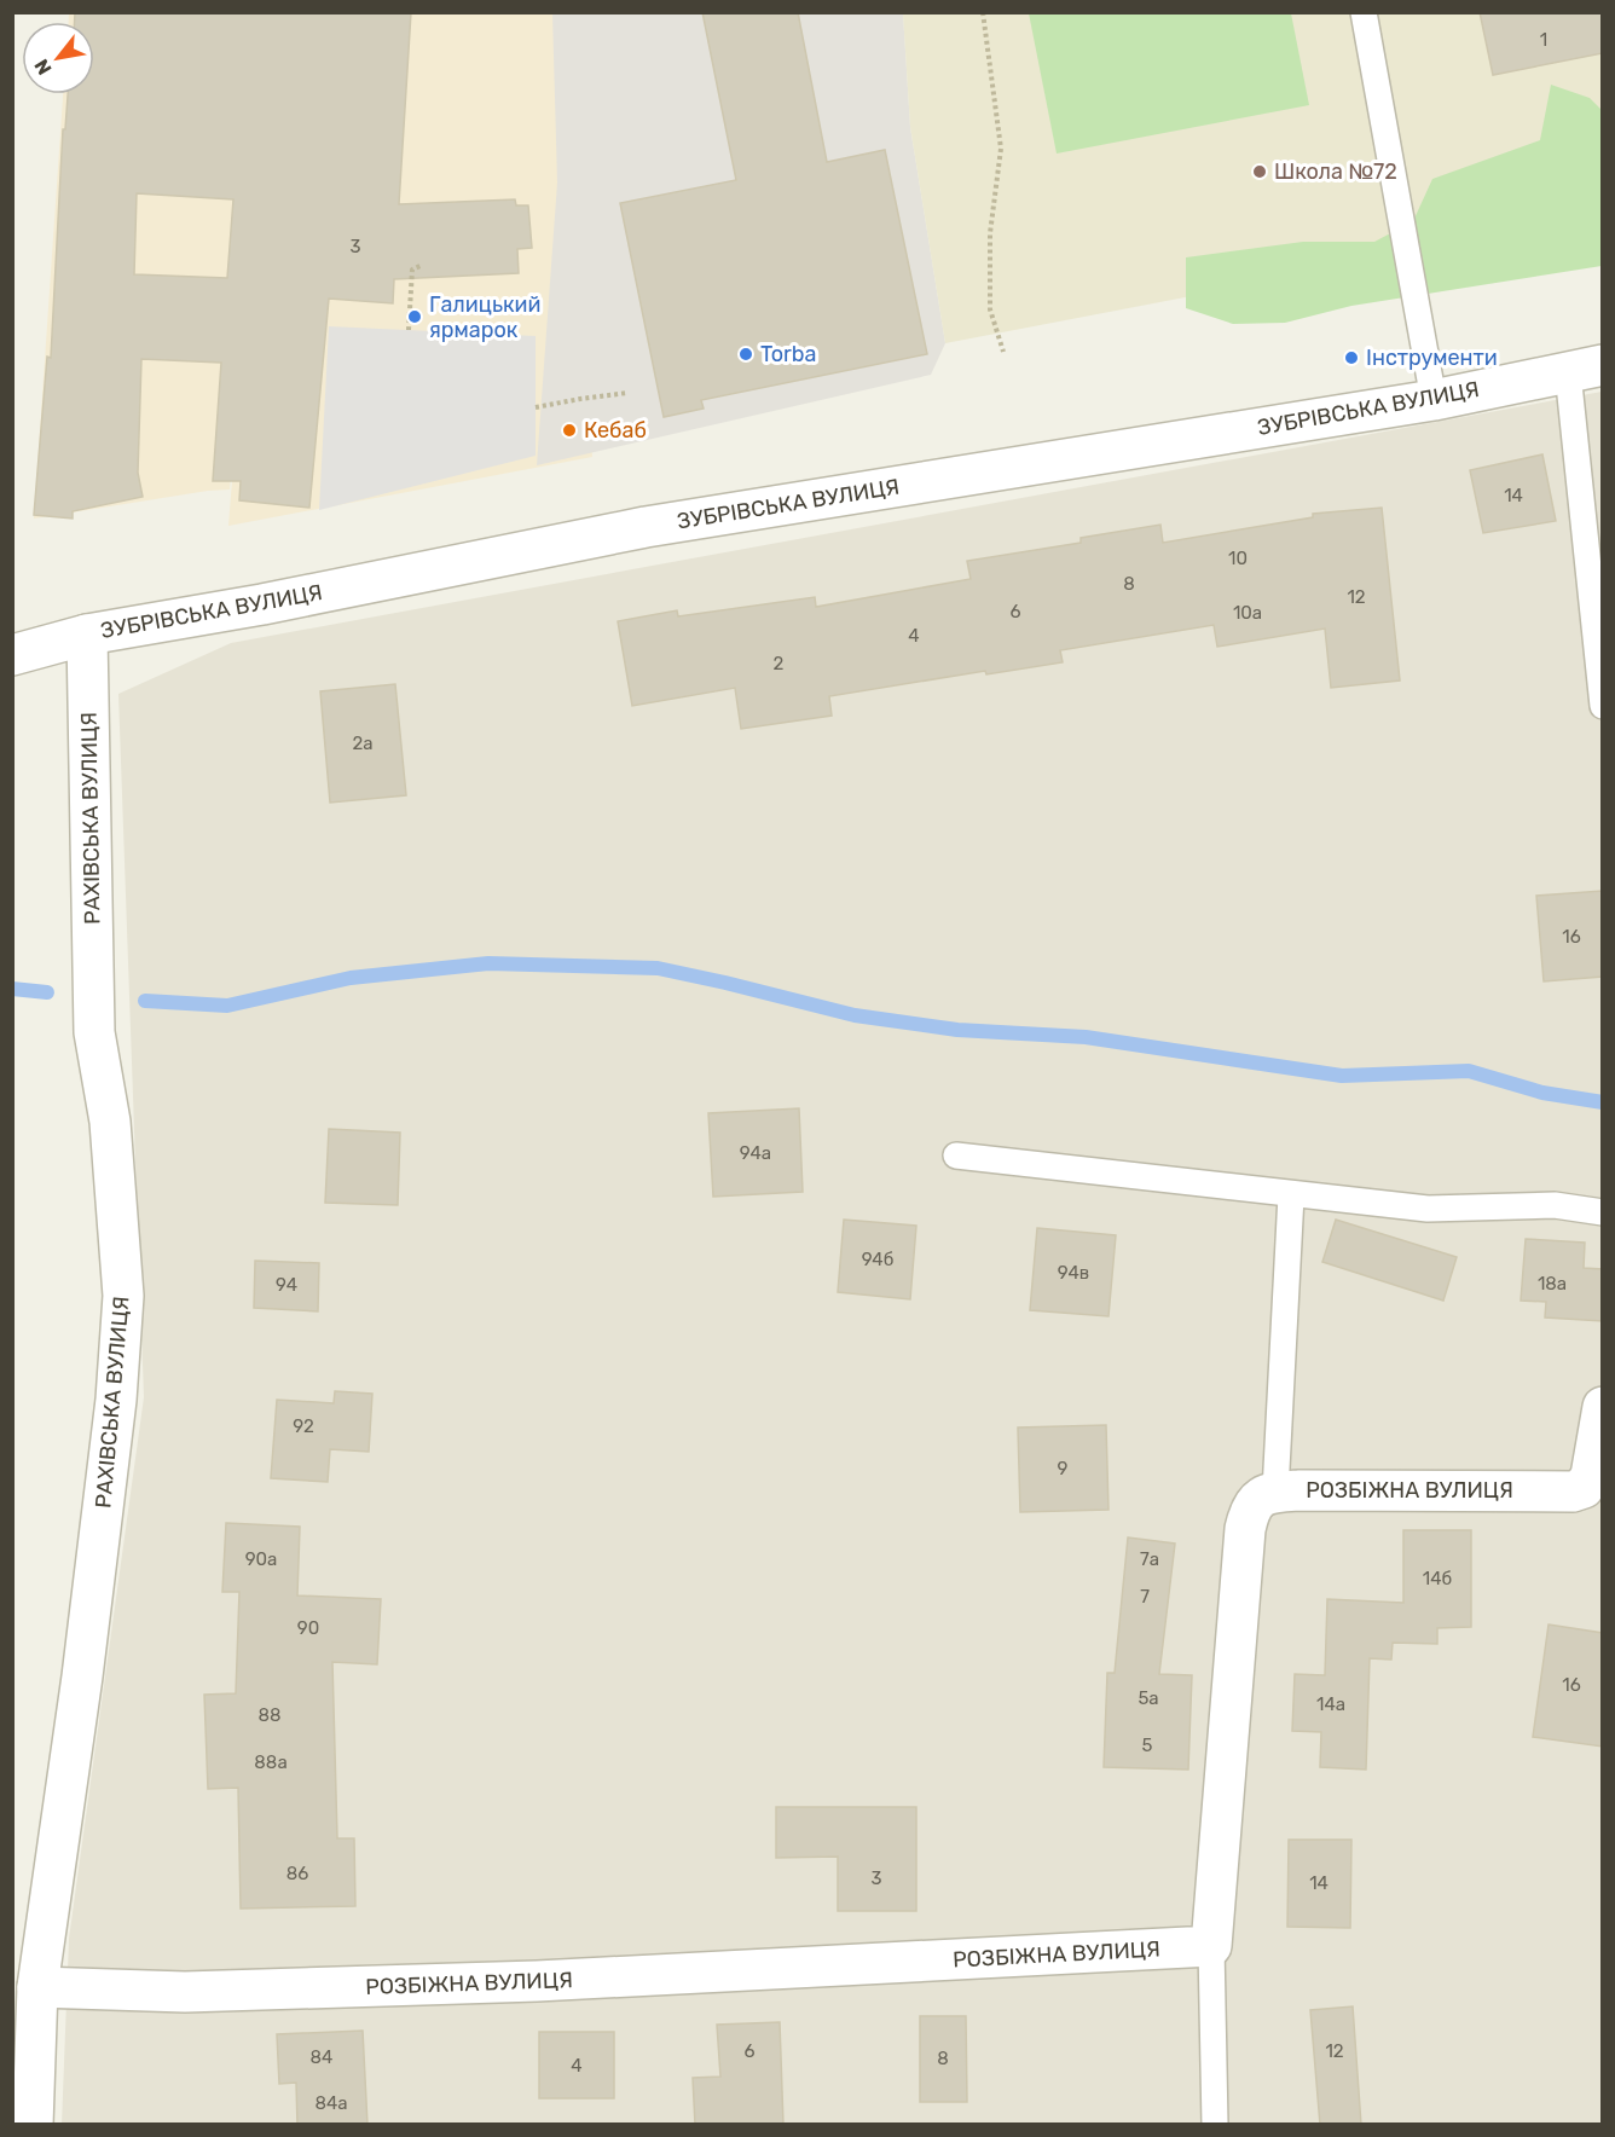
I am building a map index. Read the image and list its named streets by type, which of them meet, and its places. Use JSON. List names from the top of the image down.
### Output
{
  "streets": {
    "street": ["ЗУБРІВСЬКА ВУЛИЦЯ", "РАХІВСЬКА ВУЛИЦЯ", "РОЗБІЖНА ВУЛИЦЯ"]
  },
  "crossings": [
    ["ЗУБРІВСЬКА ВУЛИЦЯ", "РАХІВСЬКА ВУЛИЦЯ"],
    ["РАХІВСЬКА ВУЛИЦЯ", "РОЗБІЖНА ВУЛИЦЯ"]
  ],
  "places": [
    "Школа №72",
    "Галицький ярмарок",
    "Torba",
    "Інструменти",
    "Кебаб"
  ],
  "house_numbers": [
    "1",
    "3",
    "14",
    "10",
    "8",
    "12",
    "6",
    "10а",
    "4",
    "2",
    "2а",
    "16",
    "94а",
    "94б",
    "94в",
    "18а",
    "94",
    "92",
    "9",
    "90а",
    "7а",
    "14б",
    "7",
    "90",
    "16",
    "5а",
    "14а",
    "88",
    "5",
    "88а",
    "86",
    "3",
    "14",
    "6",
    "12",
    "84",
    "8",
    "4",
    "84а"
  ],
  "north": "bottom left"
}
